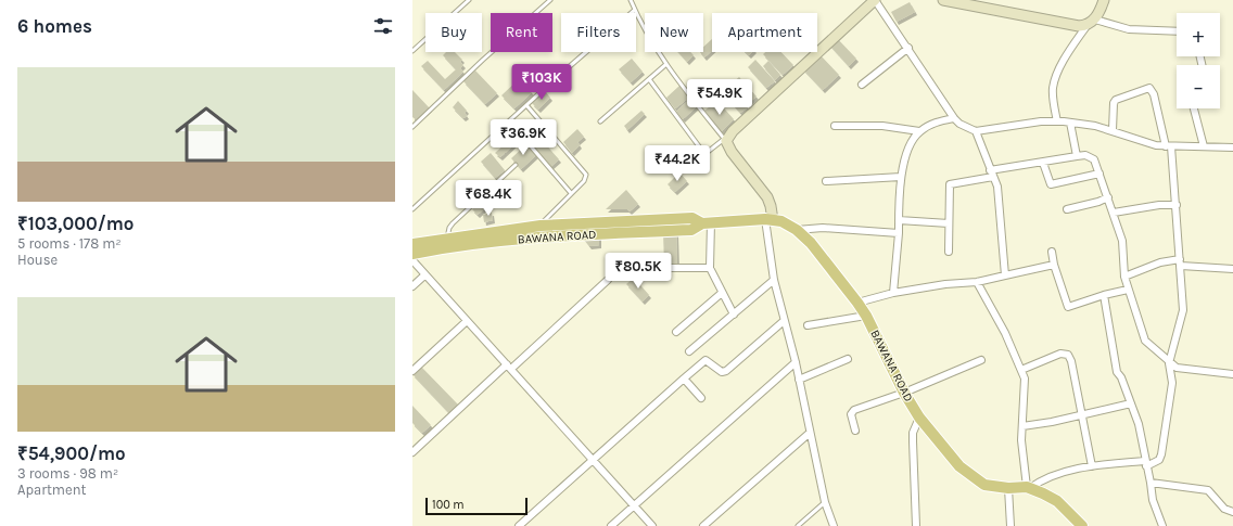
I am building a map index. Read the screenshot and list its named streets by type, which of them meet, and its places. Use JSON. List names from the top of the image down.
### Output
{
  "streets": {
    "main road": ["BAWANA ROAD"]
  },
  "scale_bar": "100 m",
  "page": {
    "heading": "6 homes",
    "map_buttons": ["+", "−"],
    "chip": [
      "Buy",
      "Rent",
      "Filters",
      "New",
      "Apartment"
    ],
    "list": [
      {
        "name": "₹103,000/mo",
        "note": "5 rooms · 178 m² · House"
      },
      {
        "name": "₹54,900/mo",
        "note": "3 rooms · 98 m² · Apartment"
      }
    ],
    "price": [
      "₹103K",
      "₹54.9K",
      "₹36.9K",
      "₹44.2K",
      "₹68.4K",
      "₹80.5K"
    ],
    "scale": "100 m"
  }
}
